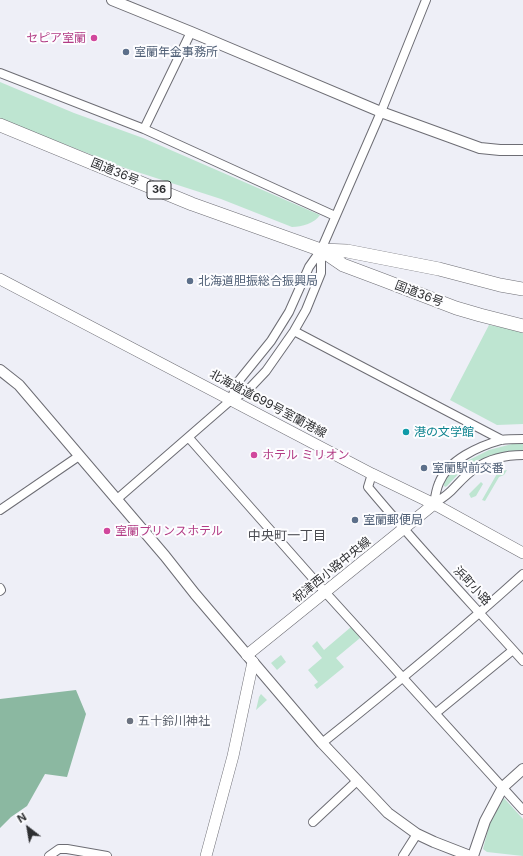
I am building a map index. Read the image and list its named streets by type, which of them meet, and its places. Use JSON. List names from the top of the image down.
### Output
{
  "streets": {
    "highway": ["国道36号", "36"],
    "main road": ["北海道道699号室蘭港線", "祝津西小路中央線"],
    "street": ["浜町小路"]
  },
  "crossings": [
    ["北海道道699号室蘭港線", "祝津西小路中央線"],
    ["北海道道699号室蘭港線", "浜町小路"],
    ["祝津西小路中央線", "浜町小路"]
  ],
  "districts": ["中央町一丁目"],
  "places": [
    "セピア室蘭",
    "室蘭年金事務所",
    "北海道胆振総合振興局",
    "港の文学館",
    "ホテル ミリオン",
    "室蘭駅前交番",
    "室蘭郵便局",
    "室蘭プリンスホテル",
    "五十鈴川神社"
  ],
  "north": "top left"
}
